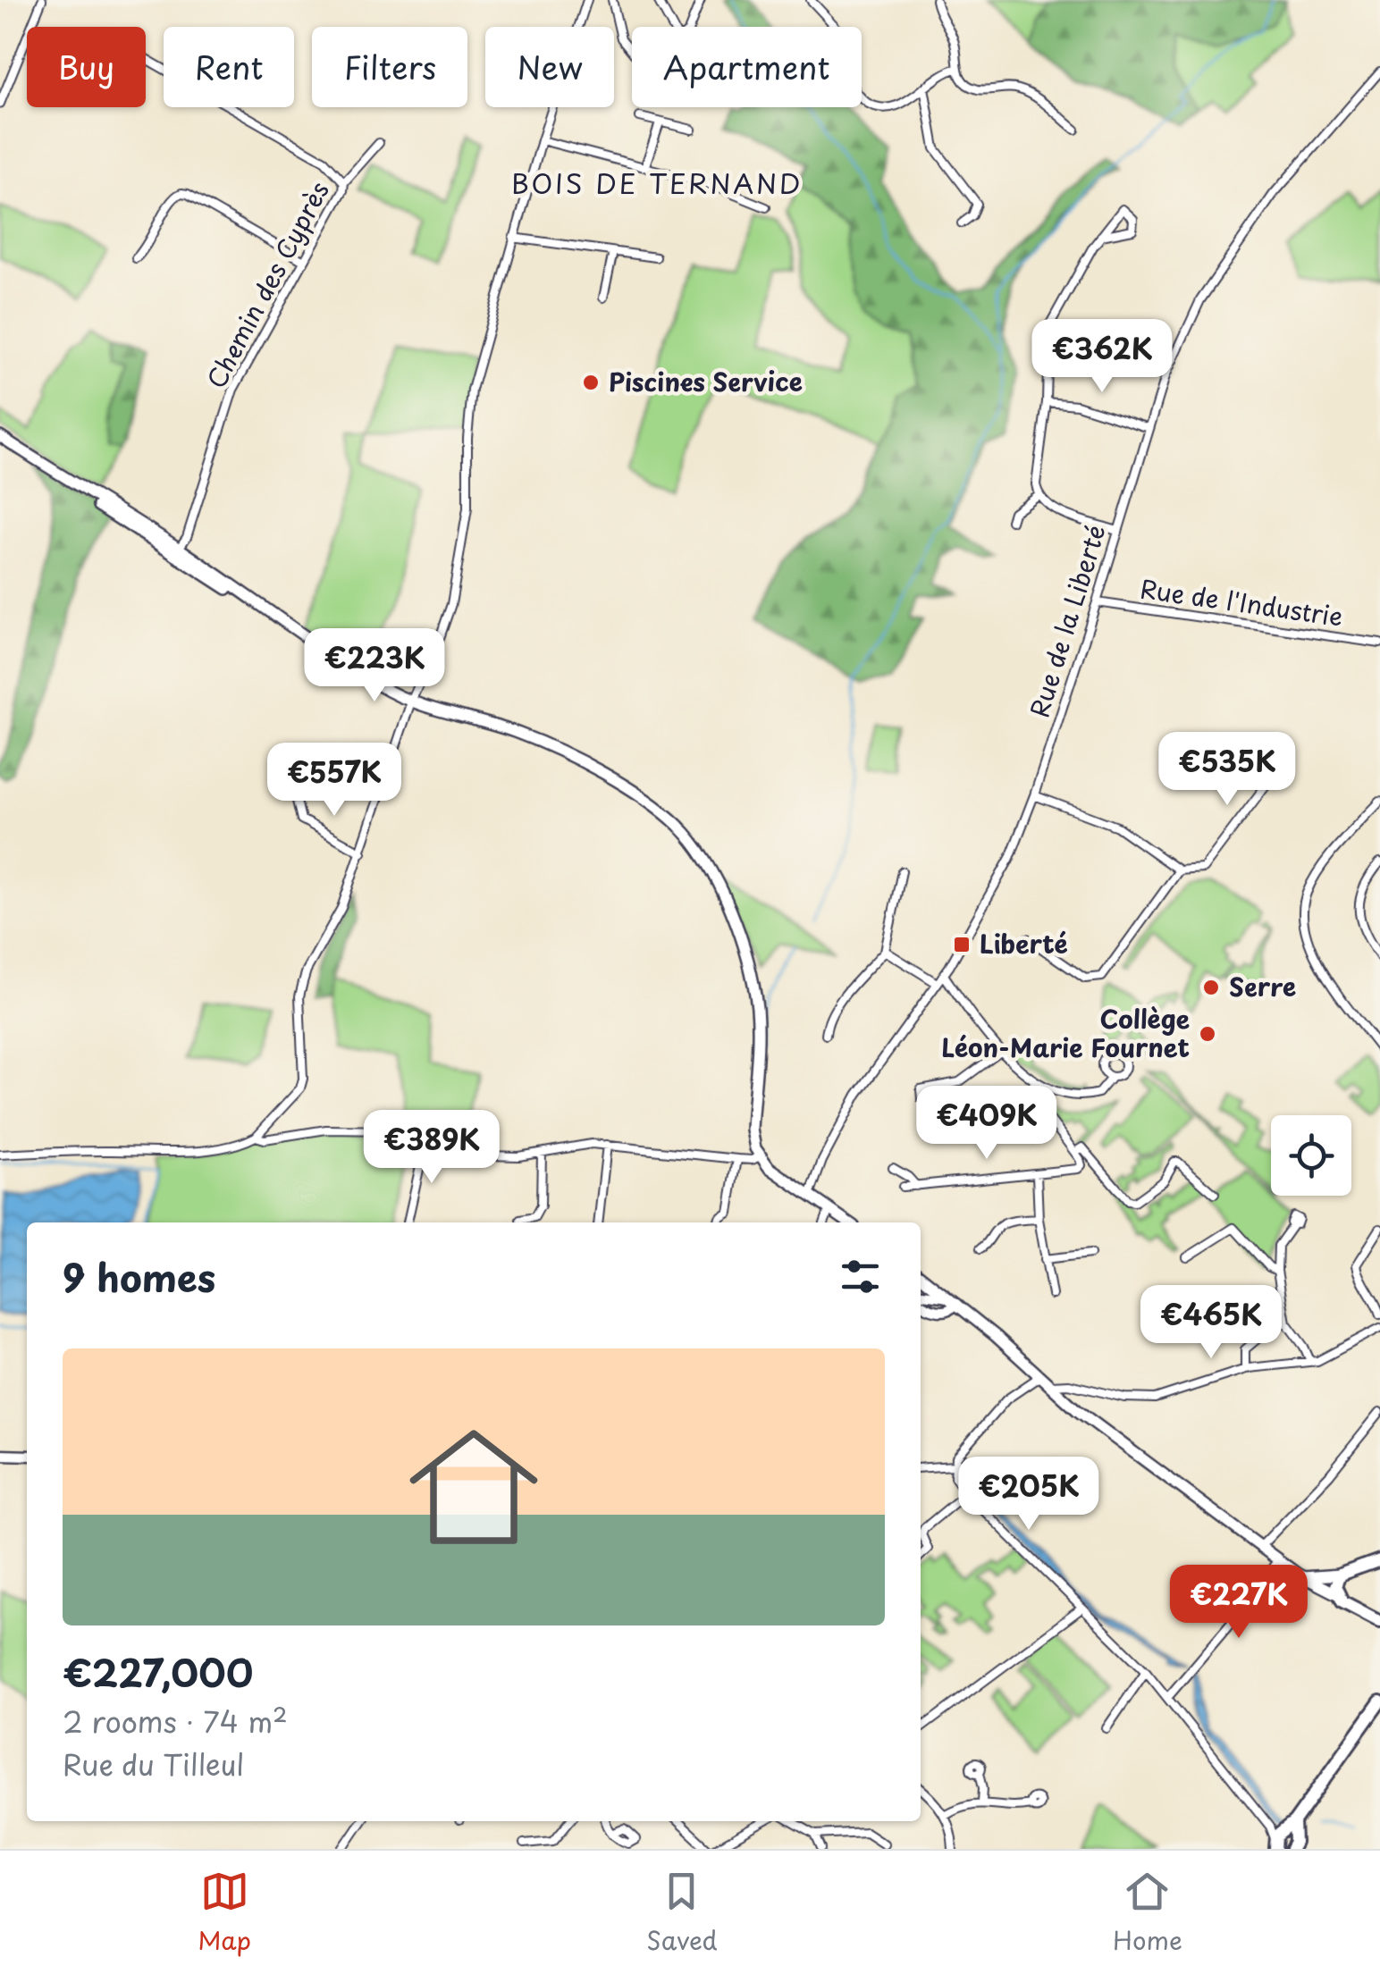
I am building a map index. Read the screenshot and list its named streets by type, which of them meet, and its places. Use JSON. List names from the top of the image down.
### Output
{
  "streets": {
    "street": ["Chemin des Cyprès", "Rue de l'Industrie", "Rue de la Liberté"]
  },
  "crossings": [
    ["Rue de l'Industrie", "Rue de la Liberté"]
  ],
  "districts": ["BOIS DE TERNAND"],
  "places": {
    "other": ["Piscines Service", "Serre", "Collège Léon-Marie Fournet"],
    "transit": ["Liberté"]
  },
  "page": {
    "chip": [
      "Buy",
      "Rent",
      "Filters",
      "New",
      "Apartment"
    ],
    "price": [
      "€362K",
      "€223K",
      "€535K",
      "€557K",
      "€409K",
      "€389K",
      "€465K",
      "€205K",
      "€227K"
    ],
    "heading": "9 homes",
    "list": [
      {
        "name": "€227,000",
        "note": "2 rooms · 74 m² · Rue du Tilleul"
      }
    ],
    "tabs": ["Map", "Saved", "Home"]
  }
}
